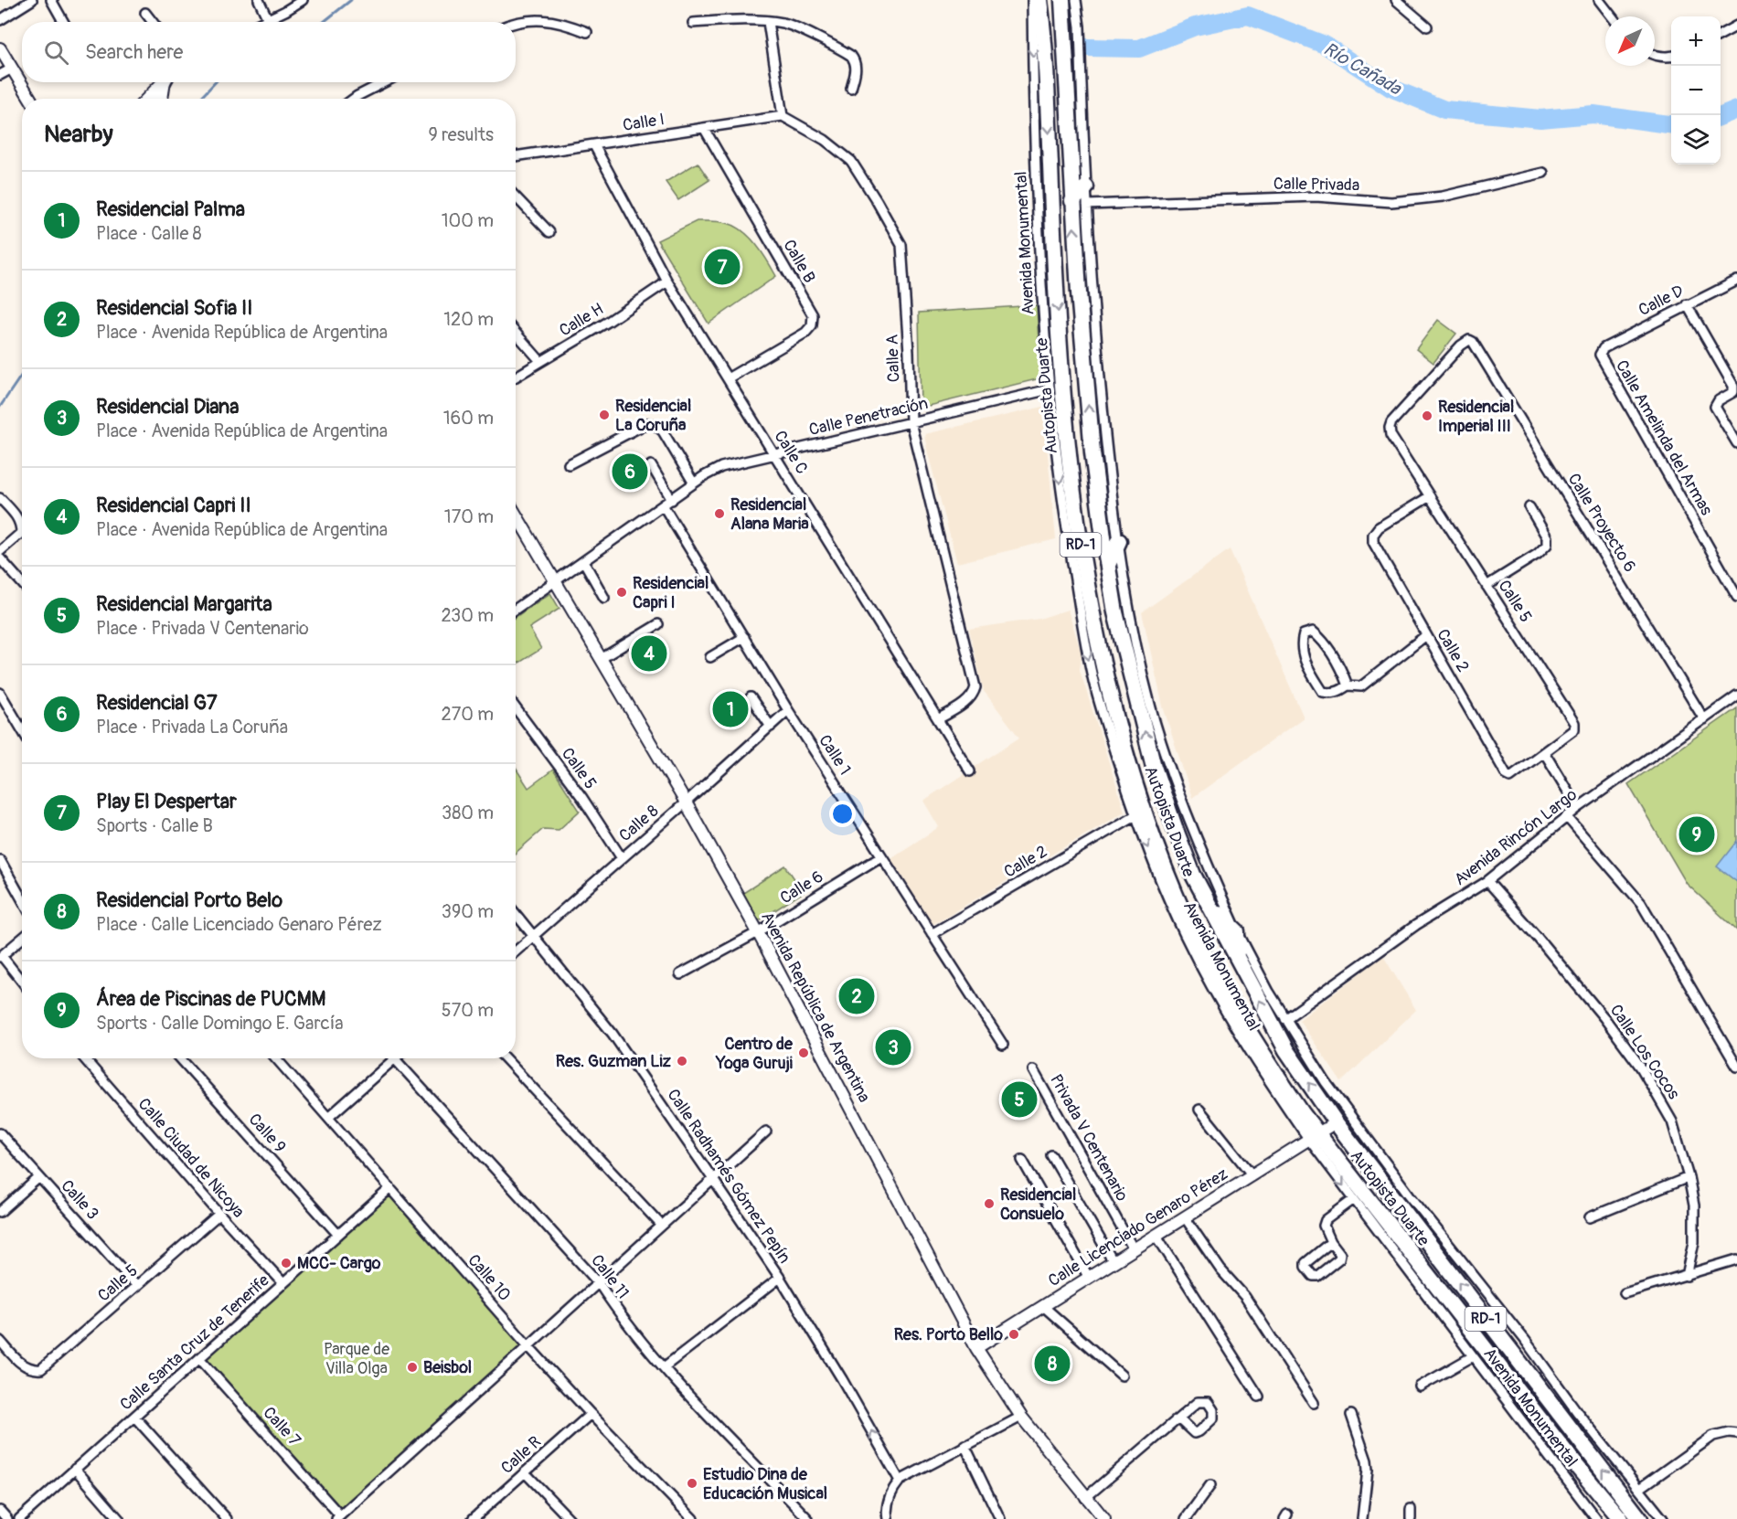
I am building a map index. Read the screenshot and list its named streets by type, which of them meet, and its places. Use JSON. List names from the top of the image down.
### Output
{
  "streets": {
    "highway": ["Autopista Duarte", "RD-1"],
    "main road": ["Avenida República de Argentina", "Calle Licenciado Genaro Pérez"],
    "street": [
      "Calle I",
      "Calle Privada",
      "Avenida Monumental",
      "Calle B",
      "Calle D",
      "Calle H",
      "Calle A",
      "Calle Penetración",
      "Calle Amelinda del Armas",
      "Calle C",
      "Calle Proyecto 6",
      "Calle 5",
      "Calle 2",
      "Calle 1",
      "Calle 8",
      "Avenida Rincón Largo",
      "Calle 6",
      "Calle Los Cocos",
      "Calle 9",
      "Privada V Centenario",
      "Calle Ciudad de Nicoya",
      "Calle Radhamés Gómez Pepín",
      "Calle 3",
      "Calle 11",
      "Calle 10",
      "Calle Santa Cruz de Tenerife",
      "Calle 7",
      "Calle R"
    ]
  },
  "crossings": [
    ["Calle I", "Calle B"],
    ["Calle I", "Calle A"],
    ["Calle I", "Calle C"],
    ["Calle Privada", "Avenida Monumental"],
    ["Calle Privada", "Autopista Duarte"],
    ["Avenida Monumental", "Autopista Duarte"],
    ["Avenida Monumental", "Calle Penetración"],
    ["Avenida Monumental", "Calle 2"],
    ["Avenida Monumental", "Avenida Rincón Largo"],
    ["Avenida Monumental", "Calle Licenciado Genaro Pérez"],
    ["Calle B", "Calle C"],
    ["Calle D", "Calle Amelinda del Armas"],
    ["Calle H", "Calle C"],
    ["Calle A", "Calle Penetración"],
    ["Calle A", "Calle C"],
    ["Autopista Duarte", "Calle Licenciado Genaro Pérez"],
    ["Calle Penetración", "Calle C"],
    ["Calle Penetración", "Calle 1"],
    ["Calle Penetración", "Avenida República de Argentina"],
    ["Calle Proyecto 6", "Calle 5"],
    ["Calle Proyecto 6", "Avenida Rincón Largo"],
    ["Calle 5", "Calle 2"],
    ["Calle 5", "Calle 8"],
    ["Calle 5", "Calle Ciudad de Nicoya"],
    ["Calle 5", "Calle 3"],
    ["Calle 2", "Calle 1"],
    ["Calle 1", "Calle 8"],
    ["Calle 1", "Calle 6"],
    ["Calle 8", "Avenida República de Argentina"],
    ["Calle 8", "Calle Radhamés Gómez Pepín"],
    ["Avenida Rincón Largo", "Calle Los Cocos"],
    ["Calle 6", "Avenida República de Argentina"],
    ["Avenida República de Argentina", "Calle Licenciado Genaro Pérez"],
    ["Calle 9", "Calle Santa Cruz de Tenerife"],
    ["Privada V Centenario", "Calle Licenciado Genaro Pérez"],
    ["Calle Ciudad de Nicoya", "Calle Santa Cruz de Tenerife"],
    ["Calle 10", "Calle Santa Cruz de Tenerife"],
    ["Calle 10", "Calle R"],
    ["Calle Santa Cruz de Tenerife", "Calle 7"]
  ],
  "water": ["Río Cañada"],
  "parks": ["Parque de Villa Olga"],
  "places": [
    "Residencial La Coruña",
    "Residencial Imperial III",
    "Residencial Alana Maria",
    "Residencial Capri I",
    "Centro de Yoga Guruji",
    "Res. Guzman Liz",
    "Residencial Consuelo",
    "MCC- Cargo",
    "Res. Porto Bello",
    "Beisbol",
    "Estudio Dina de Educación Musical"
  ],
  "north": "bottom left",
  "page": {
    "map_buttons": ["+", "−"],
    "search": "Search here",
    "heading": ["Nearby", "9 results"],
    "list": [
      {
        "mark": "1",
        "name": "Residencial Palma",
        "note": "Place · Calle 8",
        "value": "100 m"
      },
      {
        "mark": "2",
        "name": "Residencial Sofia II",
        "note": "Place · Avenida República de Argentina",
        "value": "120 m"
      },
      {
        "mark": "3",
        "name": "Residencial Diana",
        "note": "Place · Avenida República de Argentina",
        "value": "160 m"
      },
      {
        "mark": "4",
        "name": "Residencial Capri II",
        "note": "Place · Avenida República de Argentina",
        "value": "170 m"
      },
      {
        "mark": "5",
        "name": "Residencial Margarita",
        "note": "Place · Privada V Centenario",
        "value": "230 m"
      },
      {
        "mark": "6",
        "name": "Residencial G7",
        "note": "Place · Privada La Coruña",
        "value": "270 m"
      },
      {
        "mark": "7",
        "name": "Play El Despertar",
        "note": "Sports · Calle B",
        "value": "380 m"
      },
      {
        "mark": "8",
        "name": "Residencial Porto Belo",
        "note": "Place · Calle Licenciado Genaro Pérez",
        "value": "390 m"
      },
      {
        "mark": "9",
        "name": "Área de Piscinas de PUCMM",
        "note": "Sports · Calle Domingo E. García",
        "value": "570 m"
      }
    ],
    "pins": [
      "7",
      "6",
      "4",
      "1",
      "9",
      "2",
      "3",
      "5",
      "8"
    ]
  }
}
